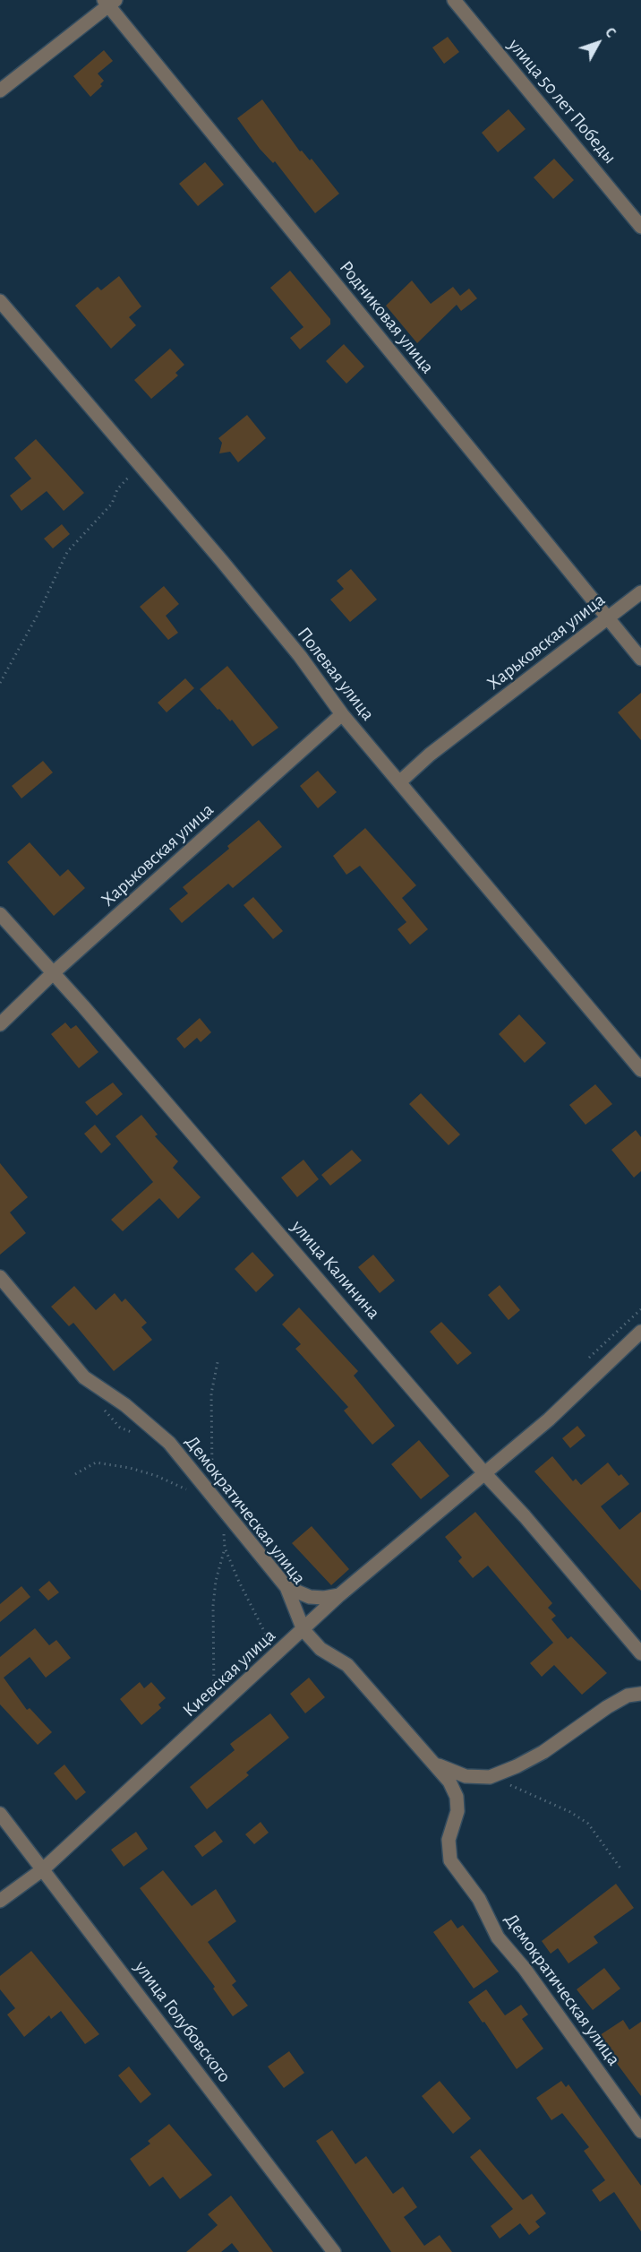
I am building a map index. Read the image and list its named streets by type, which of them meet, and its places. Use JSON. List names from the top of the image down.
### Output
{
  "streets": {
    "street": [
      "улица 50 лет Победы",
      "Родниковая улица",
      "Харьковская улица",
      "Полевая улица",
      "улица Калинина",
      "Демократическая улица",
      "Киевская улица",
      "улица Голубовского"
    ]
  },
  "crossings": [
    ["Родниковая улица", "Харьковская улица"],
    ["Харьковская улица", "Полевая улица"],
    ["Харьковская улица", "улица Калинина"],
    ["улица Калинина", "Киевская улица"],
    ["Демократическая улица", "Киевская улица"],
    ["Киевская улица", "улица Голубовского"]
  ],
  "north": "top right"
}
